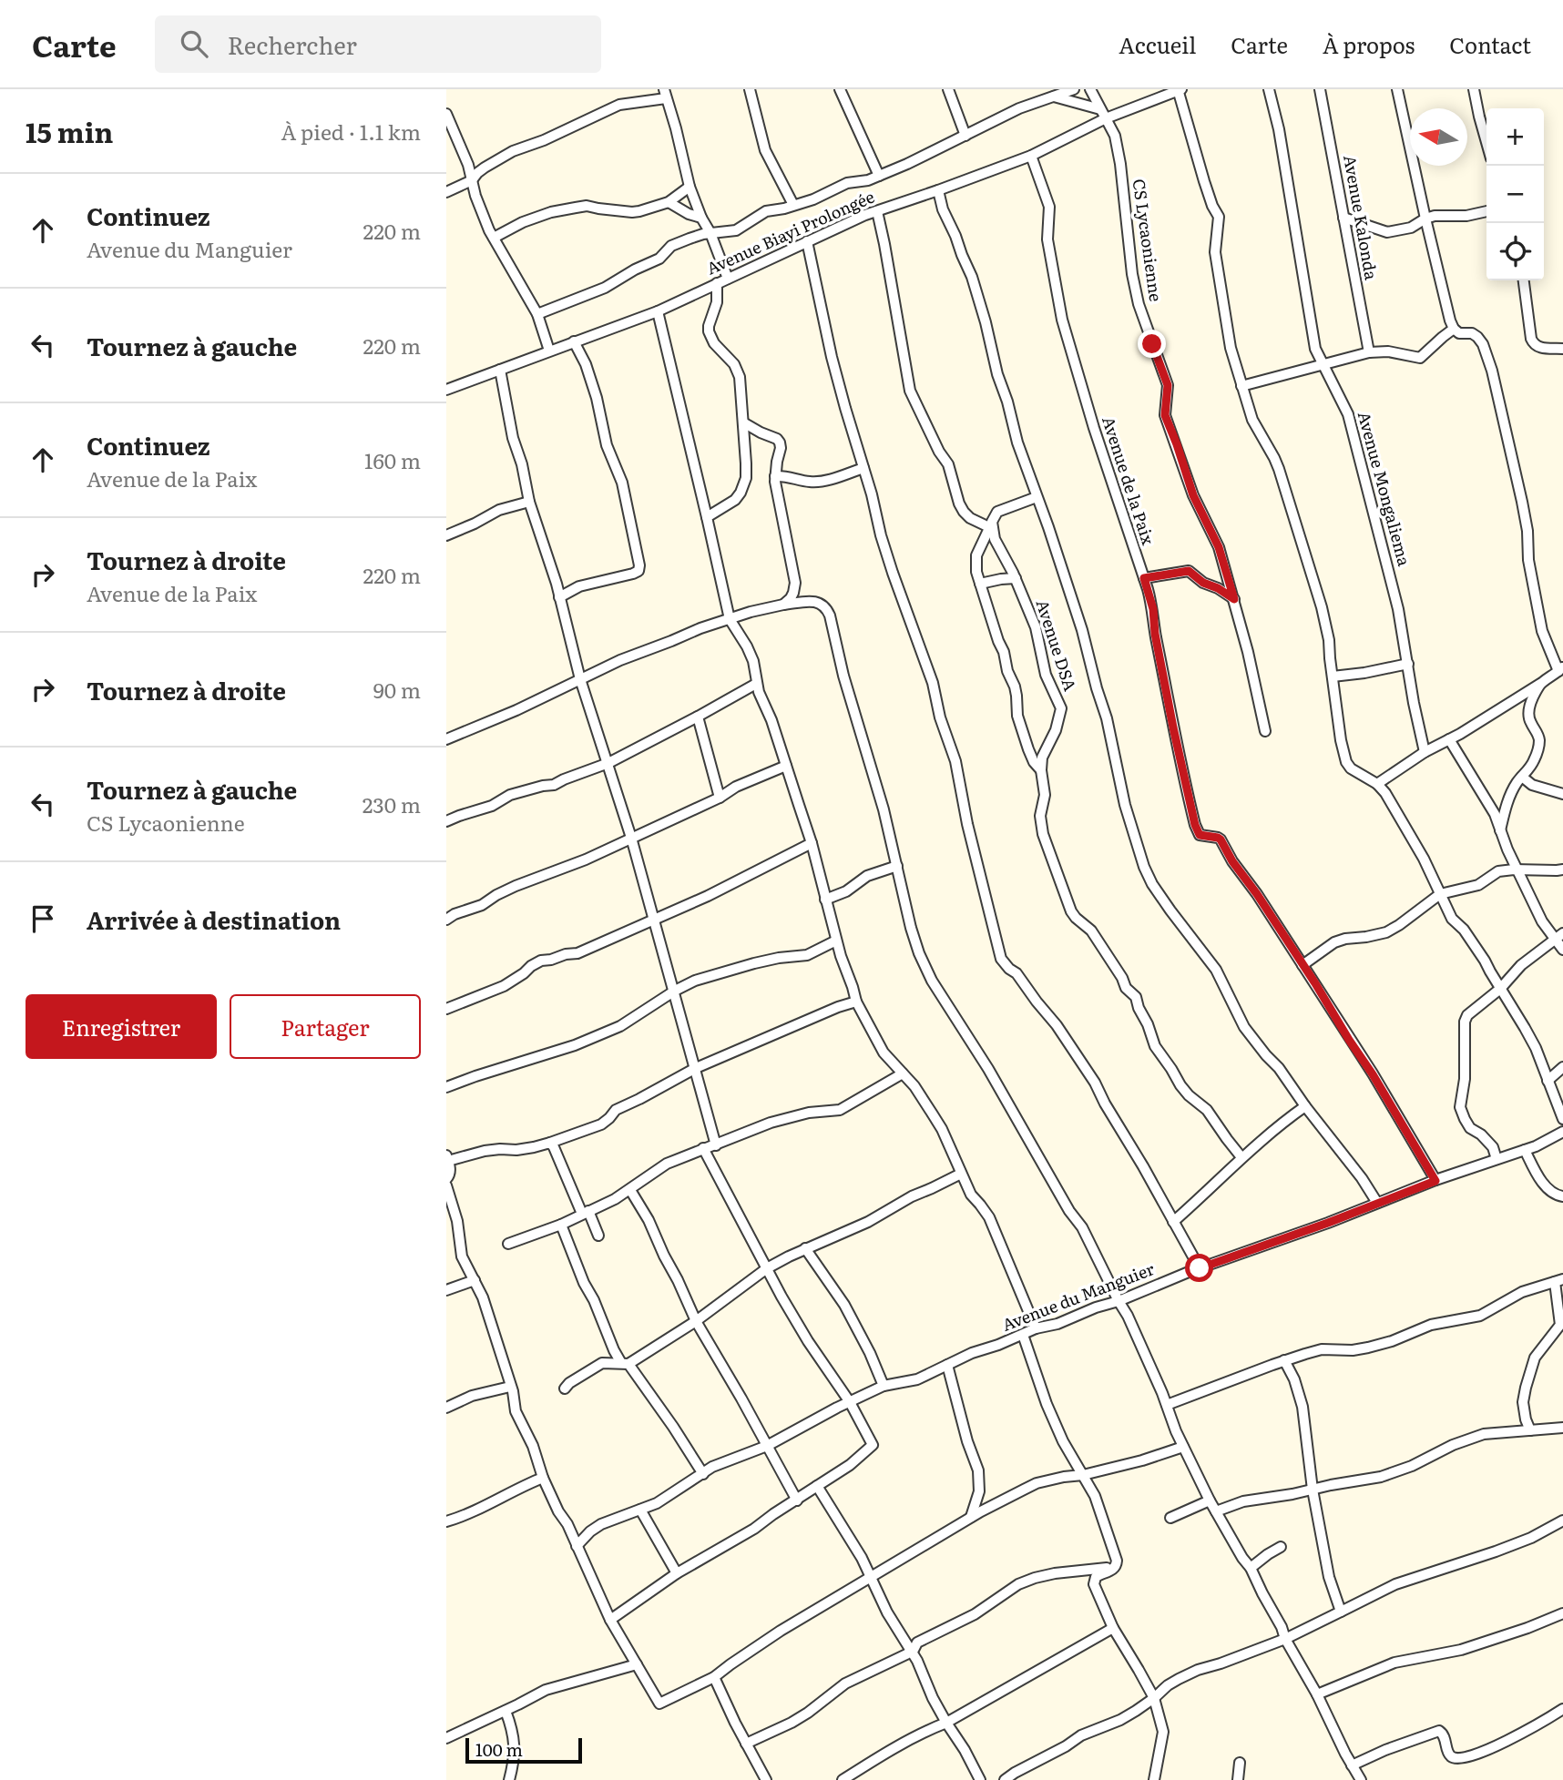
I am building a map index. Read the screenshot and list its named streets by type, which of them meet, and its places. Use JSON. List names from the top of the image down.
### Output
{
  "streets": {
    "street": [
      "Avenue Kalonda",
      "Avenue Biayi Prolongée",
      "CS Lycaonienne",
      "Avenue de la Paix",
      "Avenue Mongaliema",
      "Avenue DSA",
      "Avenue du Manguier"
    ]
  },
  "crossings": [
    ["Avenue Biayi Prolongée", "CS Lycaonienne"],
    ["Avenue Biayi Prolongée", "Avenue de la Paix"]
  ],
  "scale_bar": "100 m",
  "north": "left",
  "page": {
    "header": "Carte",
    "search": "Rechercher",
    "nav": [
      "Accueil",
      "Carte",
      "À propos",
      "Contact"
    ],
    "heading": ["15 min", "À pied · 1.1 km"],
    "map_buttons": ["+", "−"],
    "list": [
      ["Continuez", "Avenue du Manguier", "220 m"],
      ["Tournez à gauche", "220 m"],
      ["Continuez", "Avenue de la Paix", "160 m"],
      ["Tournez à droite", "Avenue de la Paix", "220 m"],
      ["Tournez à droite", "90 m"],
      ["Tournez à gauche", "CS Lycaonienne", "230 m"],
      "Arrivée à destination"
    ],
    "buttons": ["Enregistrer", "Partager"],
    "scale": "100 m"
  }
}
